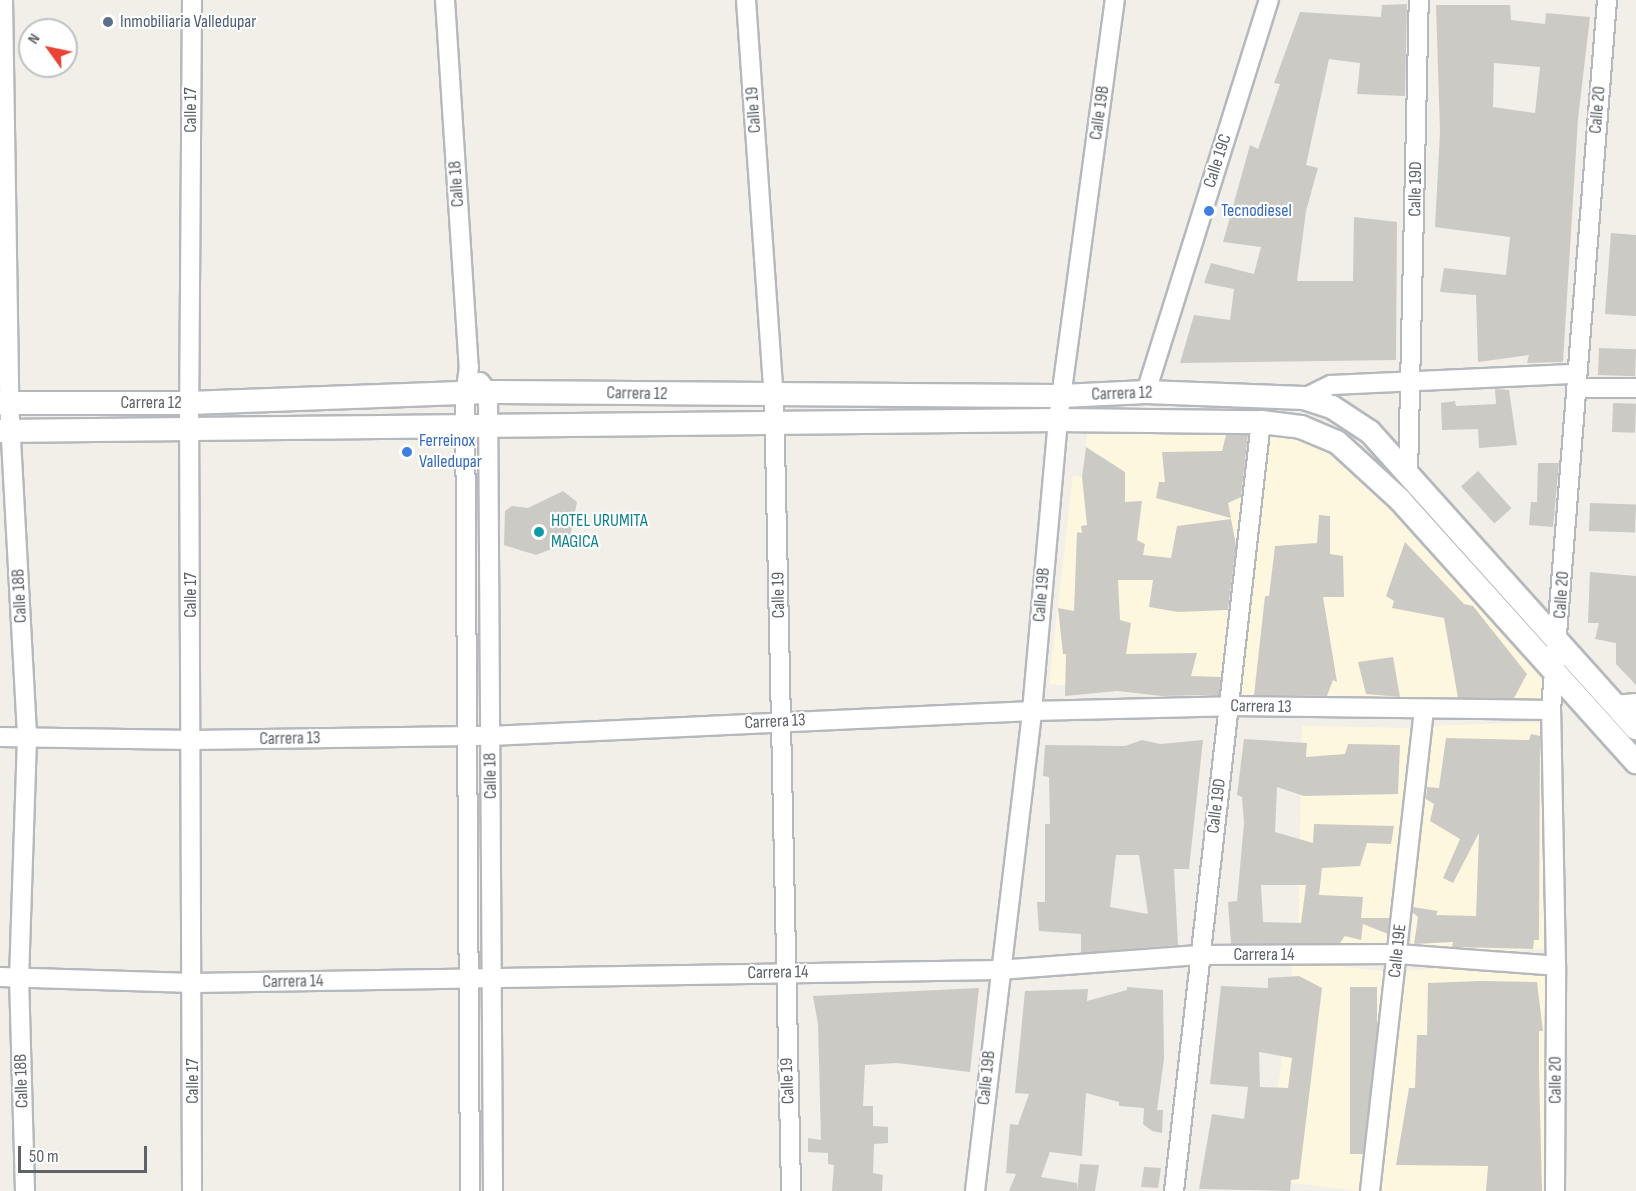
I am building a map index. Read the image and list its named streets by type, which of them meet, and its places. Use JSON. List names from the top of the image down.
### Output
{
  "streets": {
    "street": [
      "Calle 17",
      "Calle 19",
      "Calle 20",
      "Calle 19B",
      "Calle 19C",
      "Calle 18",
      "Calle 19D",
      "Carrera 12",
      "Calle 18B",
      "Carrera 13",
      "Calle 19E",
      "Carrera 14"
    ]
  },
  "crossings": [
    ["Calle 17", "Carrera 12"],
    ["Calle 17", "Carrera 13"],
    ["Calle 17", "Carrera 14"],
    ["Calle 19", "Carrera 12"],
    ["Calle 19", "Carrera 13"],
    ["Calle 19", "Carrera 14"],
    ["Calle 20", "Carrera 12"],
    ["Calle 20", "Carrera 13"],
    ["Calle 20", "Carrera 14"],
    ["Calle 19B", "Carrera 12"],
    ["Calle 19B", "Carrera 13"],
    ["Calle 19B", "Carrera 14"],
    ["Calle 19C", "Carrera 12"],
    ["Calle 18", "Carrera 12"],
    ["Calle 18", "Carrera 13"],
    ["Calle 18", "Carrera 14"],
    ["Calle 19D", "Carrera 12"],
    ["Calle 19D", "Carrera 13"],
    ["Calle 19D", "Carrera 14"],
    ["Carrera 12", "Calle 18B"],
    ["Calle 18B", "Carrera 13"],
    ["Calle 18B", "Carrera 14"],
    ["Carrera 13", "Calle 19E"],
    ["Calle 19E", "Carrera 14"]
  ],
  "places": [
    "Inmobiliaria Valledupar",
    "Tecnodiesel",
    "Ferreinox Valledupar",
    "HOTEL URUMITA MAGICA"
  ],
  "scale_bar": "50 m",
  "north": "top left"
}
